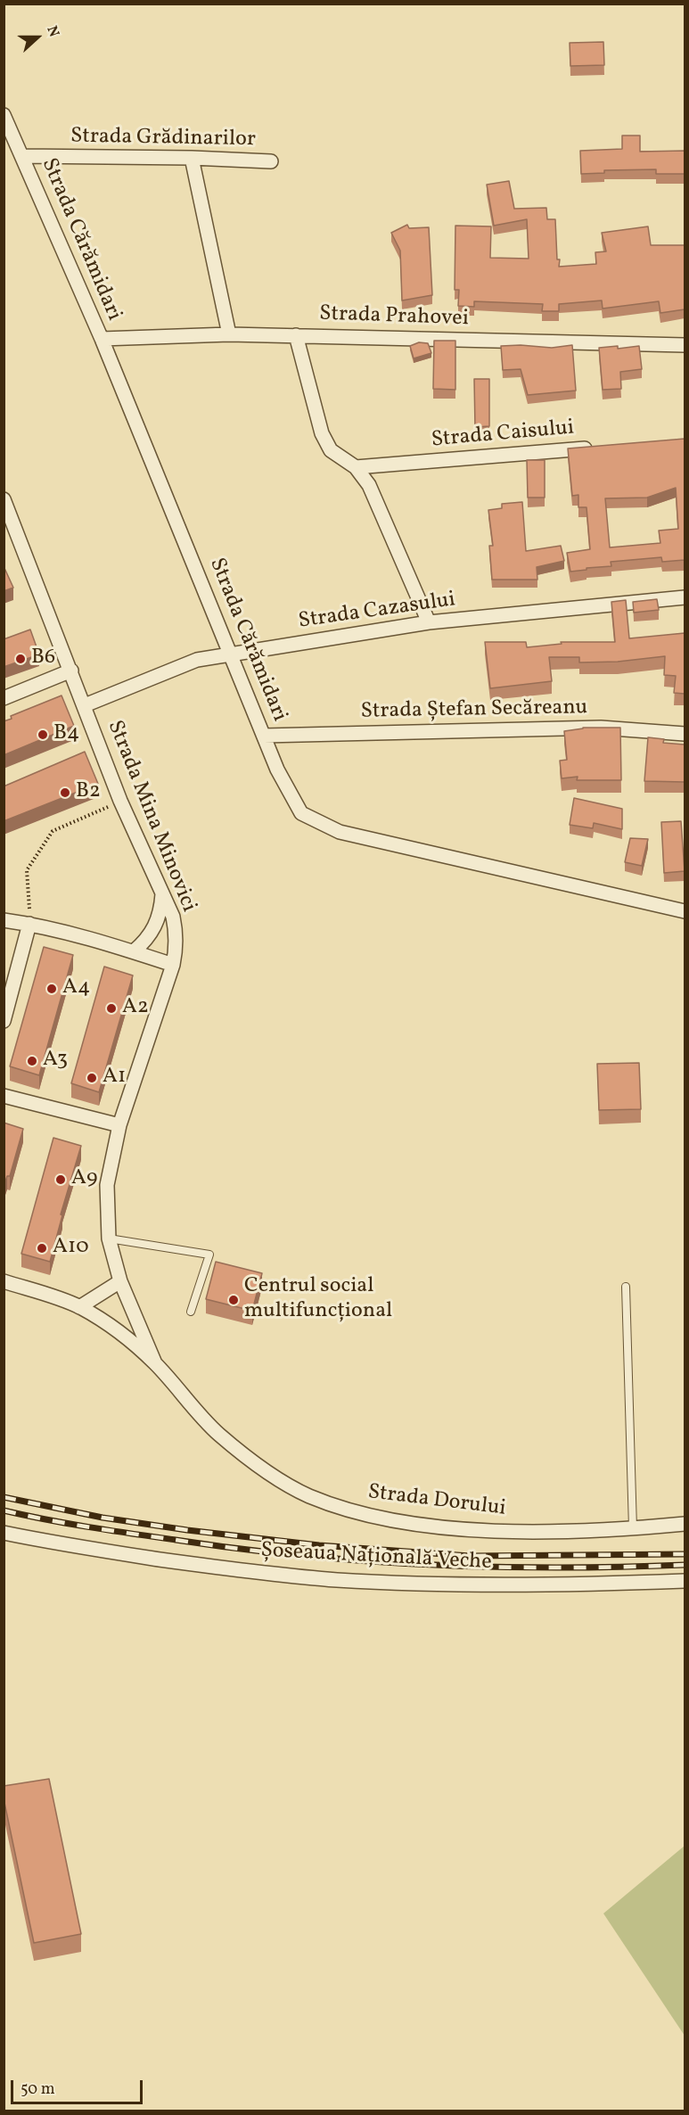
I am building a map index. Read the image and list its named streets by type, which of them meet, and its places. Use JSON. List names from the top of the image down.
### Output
{
  "streets": {
    "street": [
      "Strada Grădinarilor",
      "Strada Cărămidari",
      "Strada Prahovei",
      "Strada Caisului",
      "Strada Cazasului",
      "Strada Ștefan Secăreanu",
      "Strada Mina Minovici",
      "Strada Dorului",
      "Șoseaua Națională Veche"
    ]
  },
  "crossings": [
    ["Strada Grădinarilor", "Strada Cărămidari"],
    ["Strada Cărămidari", "Strada Prahovei"],
    ["Strada Cărămidari", "Strada Cazasului"],
    ["Strada Cărămidari", "Strada Ștefan Secăreanu"],
    ["Strada Cazasului", "Strada Mina Minovici"],
    ["Strada Mina Minovici", "Strada Dorului"]
  ],
  "places": [
    "B6",
    "B4",
    "B2",
    "A4",
    "A2",
    "A3",
    "A1",
    "A9",
    "A10",
    "Centrul social multifuncțional"
  ],
  "scale_bar": "50 m",
  "north": "right"
}
